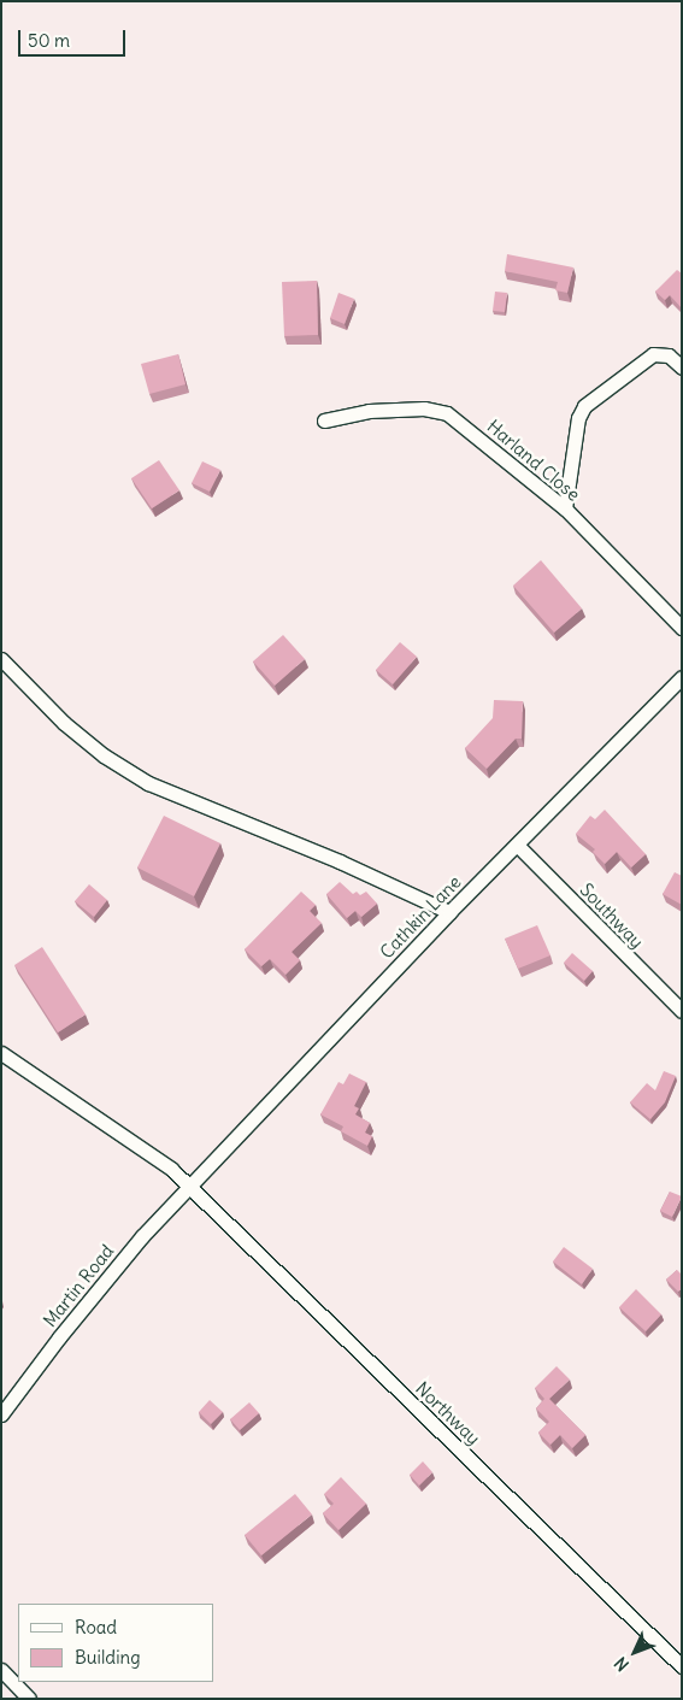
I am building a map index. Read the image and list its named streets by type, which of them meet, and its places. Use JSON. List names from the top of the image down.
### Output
{
  "streets": {
    "street": [
      "Harland Close",
      "Southway",
      "Cathkin Lane",
      "Martin Road",
      "Northway"
    ]
  },
  "crossings": [
    ["Southway", "Cathkin Lane"],
    ["Cathkin Lane", "Martin Road"],
    ["Cathkin Lane", "Northway"],
    ["Martin Road", "Northway"]
  ],
  "legend": ["Road", "Building"],
  "scale_bar": "50 m",
  "north": "bottom left"
}
